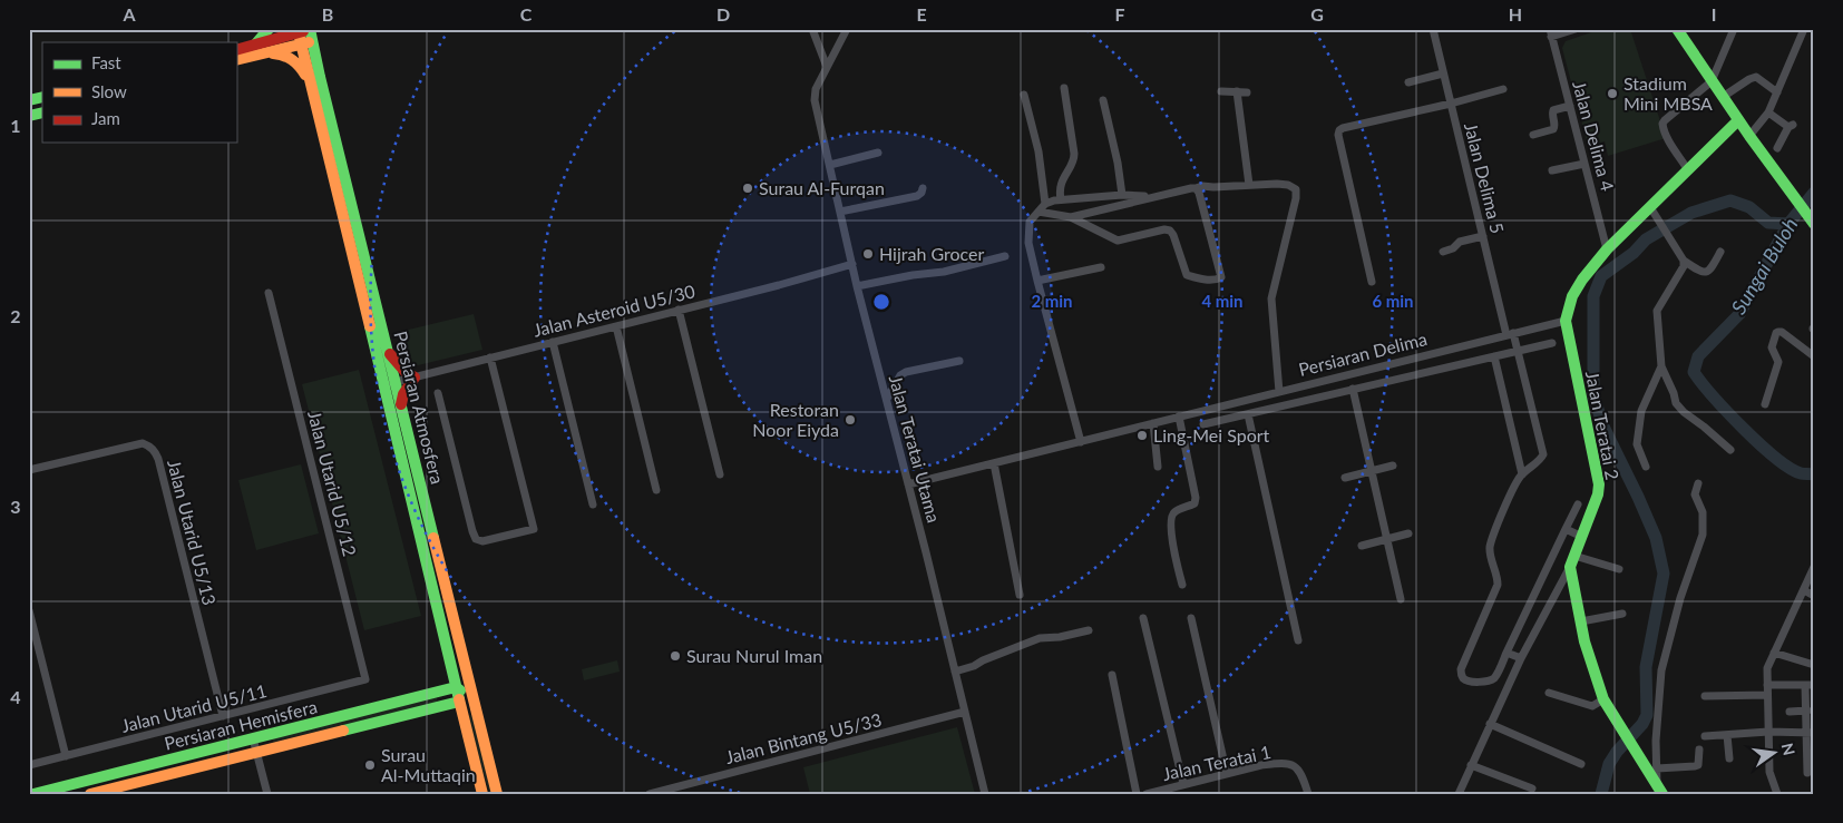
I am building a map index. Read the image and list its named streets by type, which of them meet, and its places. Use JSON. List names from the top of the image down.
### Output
{
  "streets": {
    "street": [
      "Jalan Delima 4",
      "Jalan Delima 5",
      "Jalan Asteroid U5/30",
      "Persiaran Delima",
      "Persiaran Atmosfera",
      "Jalan Teratai 2",
      "Jalan Teratai Utama",
      "Jalan Utarid U5/12",
      "Jalan Utarid U5/13",
      "Jalan Utarid U5/11",
      "Persiaran Hemisfera",
      "Jalan Bintang U5/33",
      "Jalan Teratai 1"
    ]
  },
  "crossings": [
    ["Jalan Delima 5", "Persiaran Delima"],
    ["Jalan Asteroid U5/30", "Persiaran Atmosfera"],
    ["Jalan Asteroid U5/30", "Jalan Teratai Utama"],
    ["Persiaran Delima", "Jalan Teratai 2"],
    ["Persiaran Delima", "Jalan Teratai Utama"],
    ["Persiaran Atmosfera", "Persiaran Hemisfera"],
    ["Jalan Teratai Utama", "Jalan Bintang U5/33"],
    ["Jalan Utarid U5/12", "Jalan Utarid U5/11"],
    ["Jalan Utarid U5/13", "Jalan Utarid U5/11"]
  ],
  "water": ["Sungai Buloh"],
  "places": [
    "Stadium Mini MBSA",
    "Surau Al-Furqan",
    "Hijrah Grocer",
    "Restoran Noor Eiyda",
    "Ling-Mei Sport",
    "Surau Nurul Iman",
    "Surau Al-Muttaqin"
  ],
  "legend": ["Fast", "Slow", "Jam"],
  "north": "right",
  "grid": {
    "columns": [
      "A",
      "B",
      "C",
      "D",
      "E",
      "F",
      "G",
      "H",
      "I"
    ],
    "rows": [
      "1",
      "2",
      "3",
      "4"
    ]
  },
  "rings": ["2 min", "4 min", "6 min"]
}
